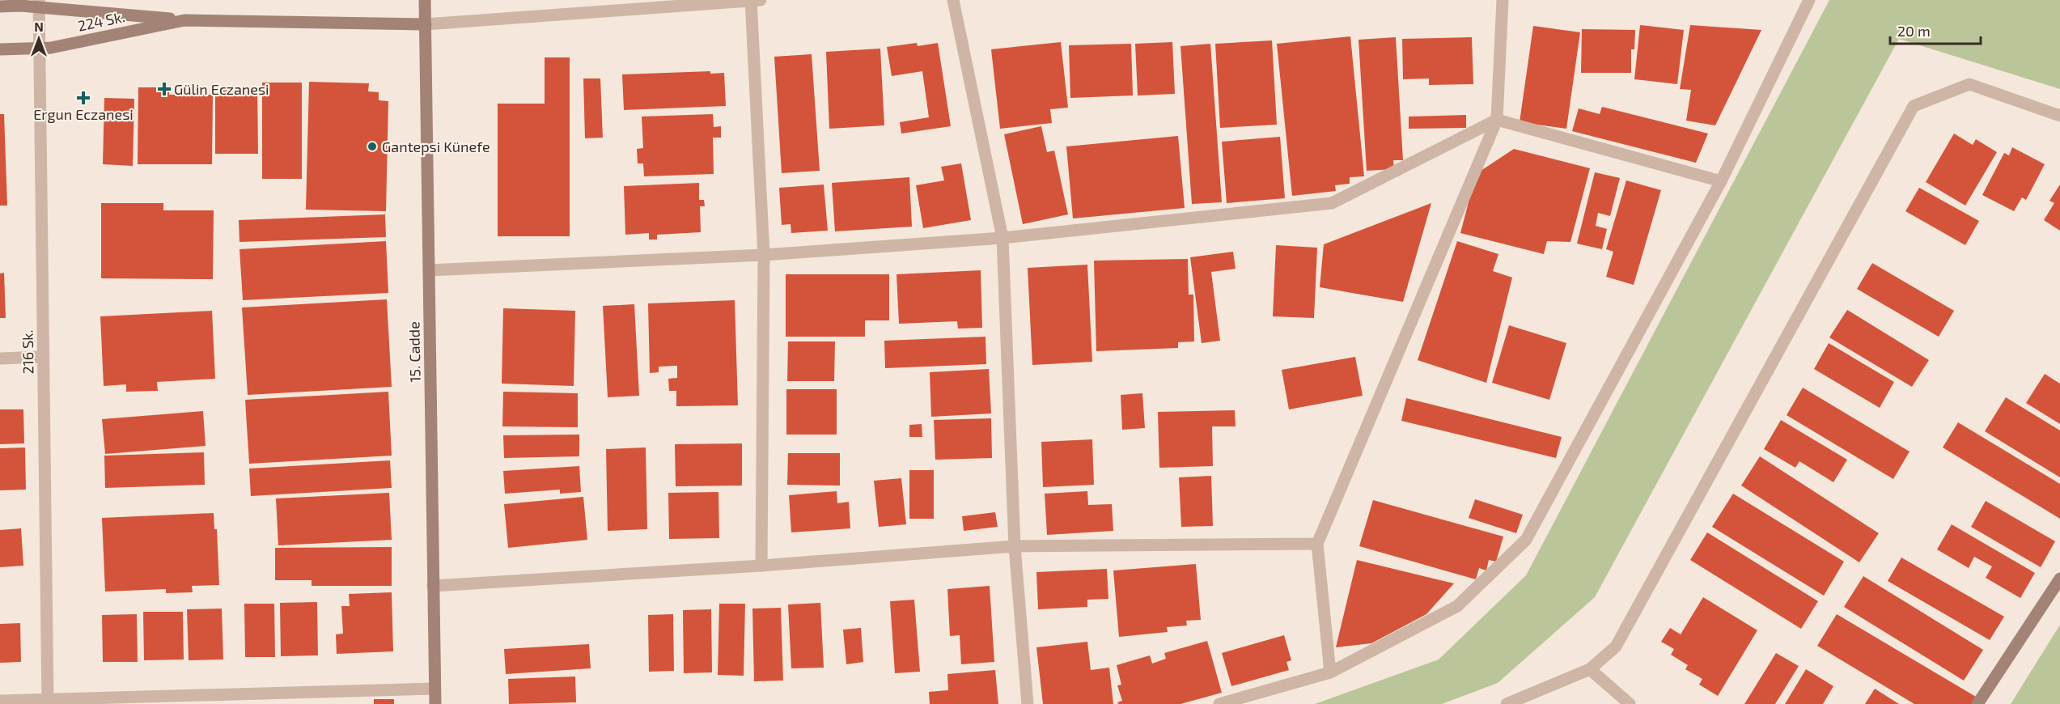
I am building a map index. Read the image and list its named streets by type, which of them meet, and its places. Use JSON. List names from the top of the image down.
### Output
{
  "streets": {
    "street": ["224 Sk.", "216 Sk.", "15. Cadde"]
  },
  "crossings": [
    ["224 Sk.", "216 Sk."],
    ["224 Sk.", "15. Cadde"]
  ],
  "places": {
    "health": ["Gülin Eczanesi", "Ergun Eczanesi"],
    "other": ["Gantepsi Künefe"]
  },
  "scale_bar": "20 m",
  "north": "top"
}
